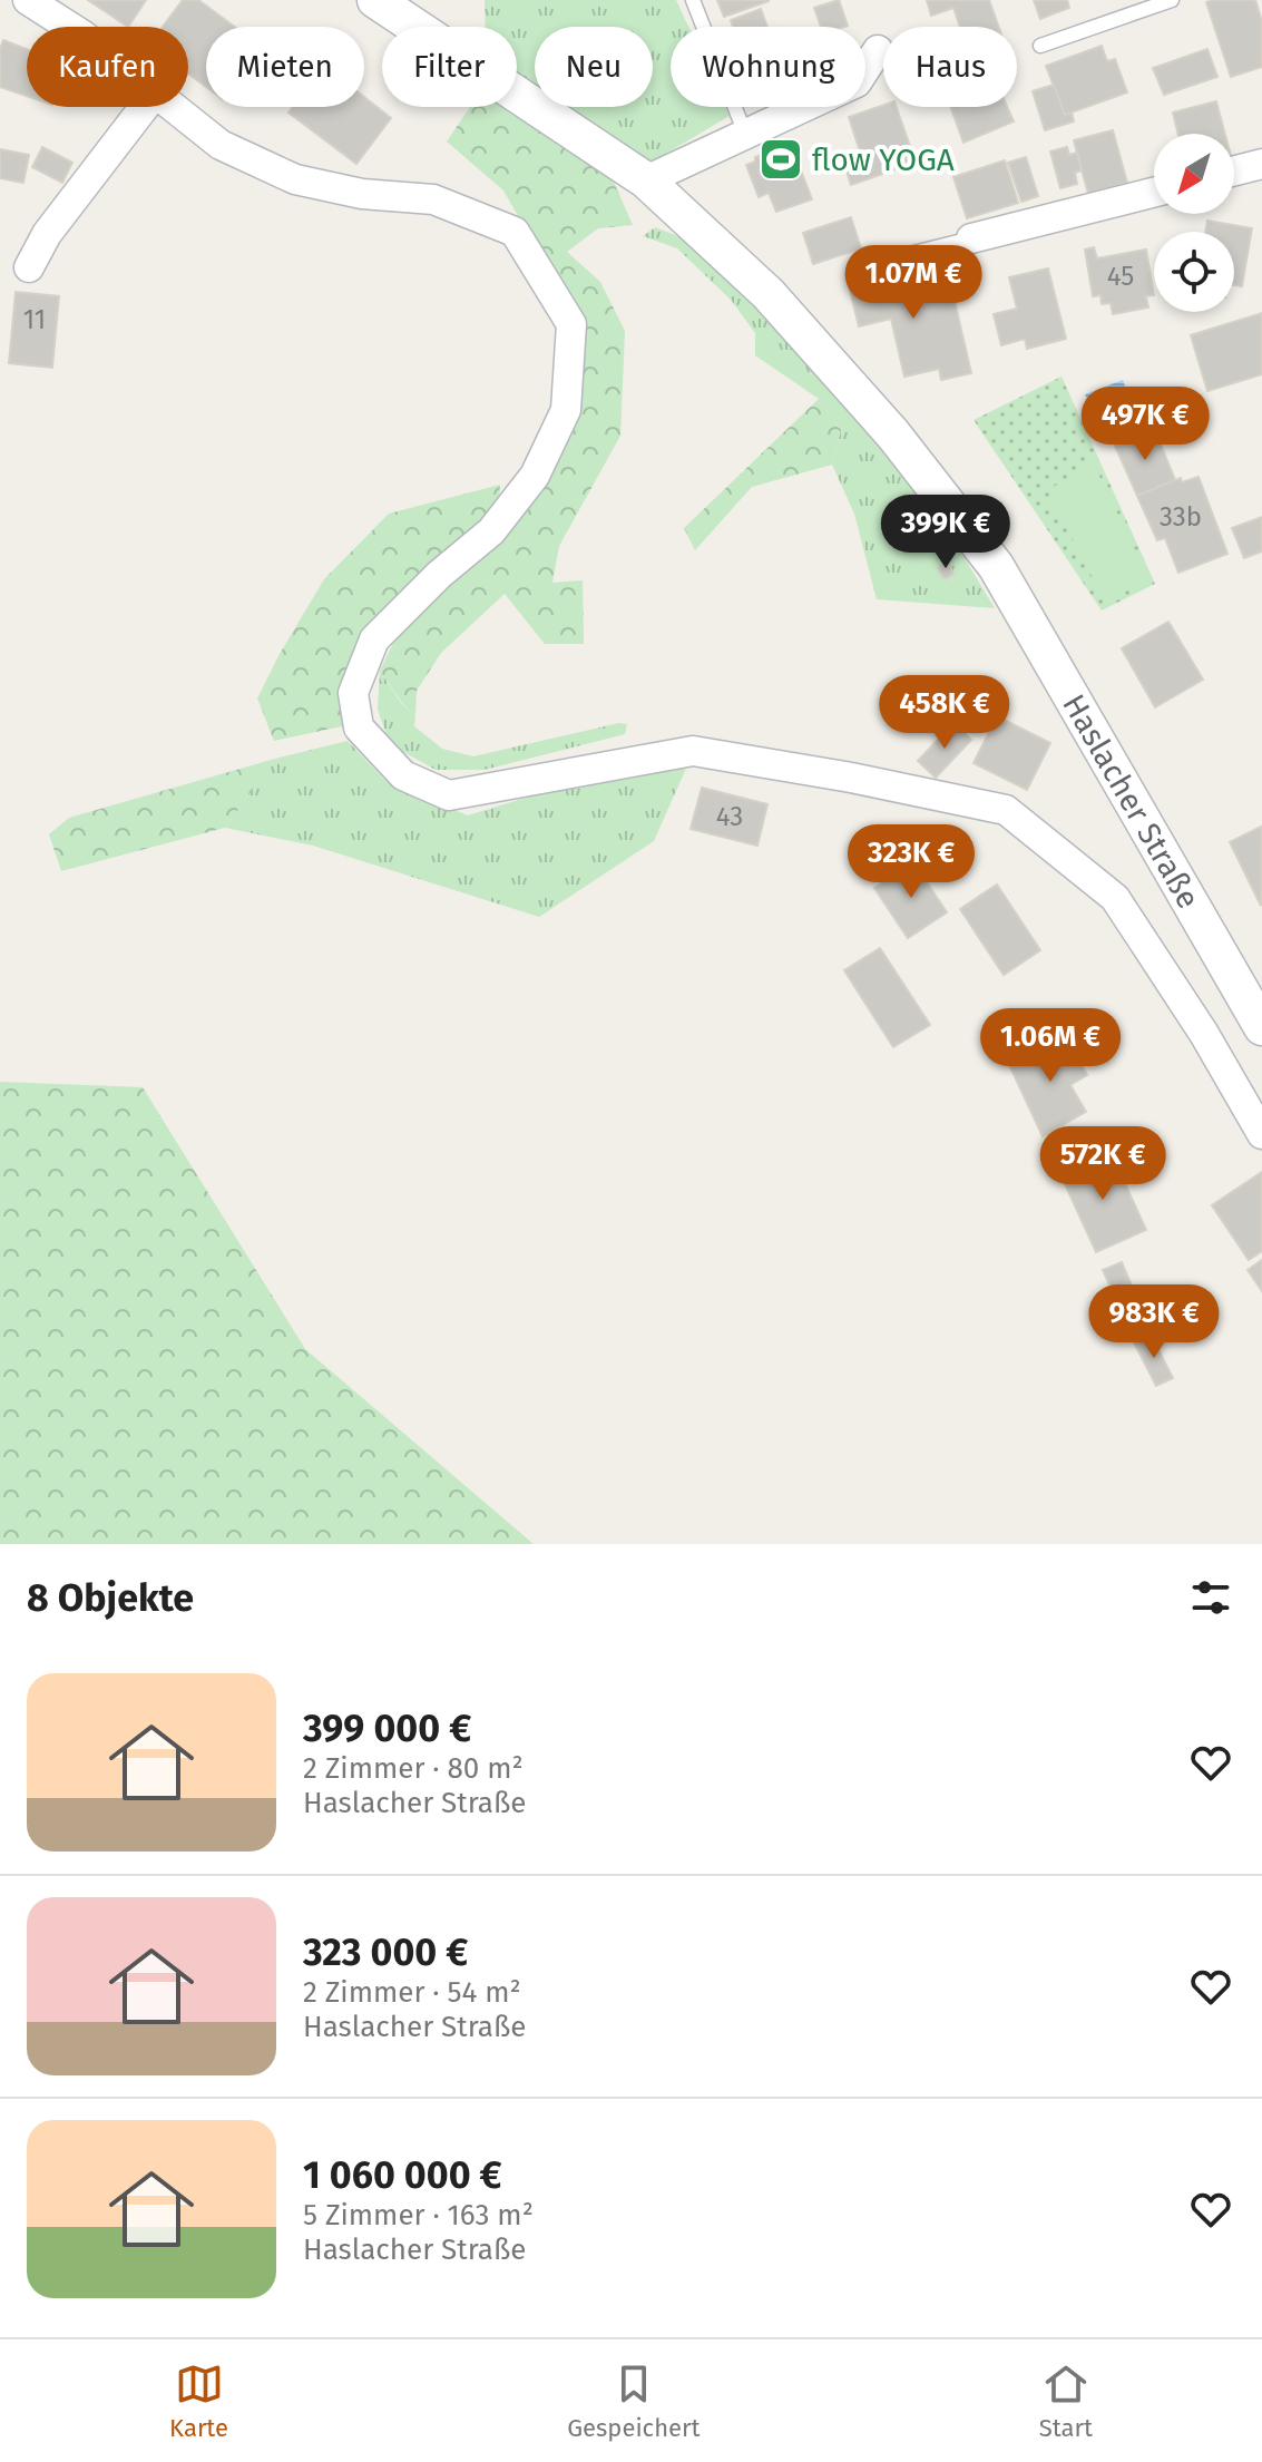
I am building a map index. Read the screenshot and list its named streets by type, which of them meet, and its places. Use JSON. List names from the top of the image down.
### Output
{
  "streets": {
    "street": ["Haslacher Straße"]
  },
  "places": {
    "sports": ["flow YOGA"]
  },
  "house_numbers": [
    "45",
    "11",
    "33b",
    "43"
  ],
  "north": "bottom left",
  "page": {
    "chip": [
      "Kaufen",
      "Mieten",
      "Filter",
      "Neu",
      "Wohnung",
      "Haus"
    ],
    "price": [
      "1.07M €",
      "497K €",
      "399K €",
      "458K €",
      "323K €",
      "1.06M €",
      "572K €",
      "983K €"
    ],
    "heading": "8 Objekte",
    "list": [
      {
        "name": "399 000 €",
        "note": "2 Zimmer · 80 m² · Haslacher Straße"
      },
      {
        "name": "323 000 €",
        "note": "2 Zimmer · 54 m² · Haslacher Straße"
      },
      {
        "name": "1 060 000 €",
        "note": "5 Zimmer · 163 m² · Haslacher Straße"
      }
    ],
    "tabs": ["Karte", "Gespeichert", "Start"]
  }
}
